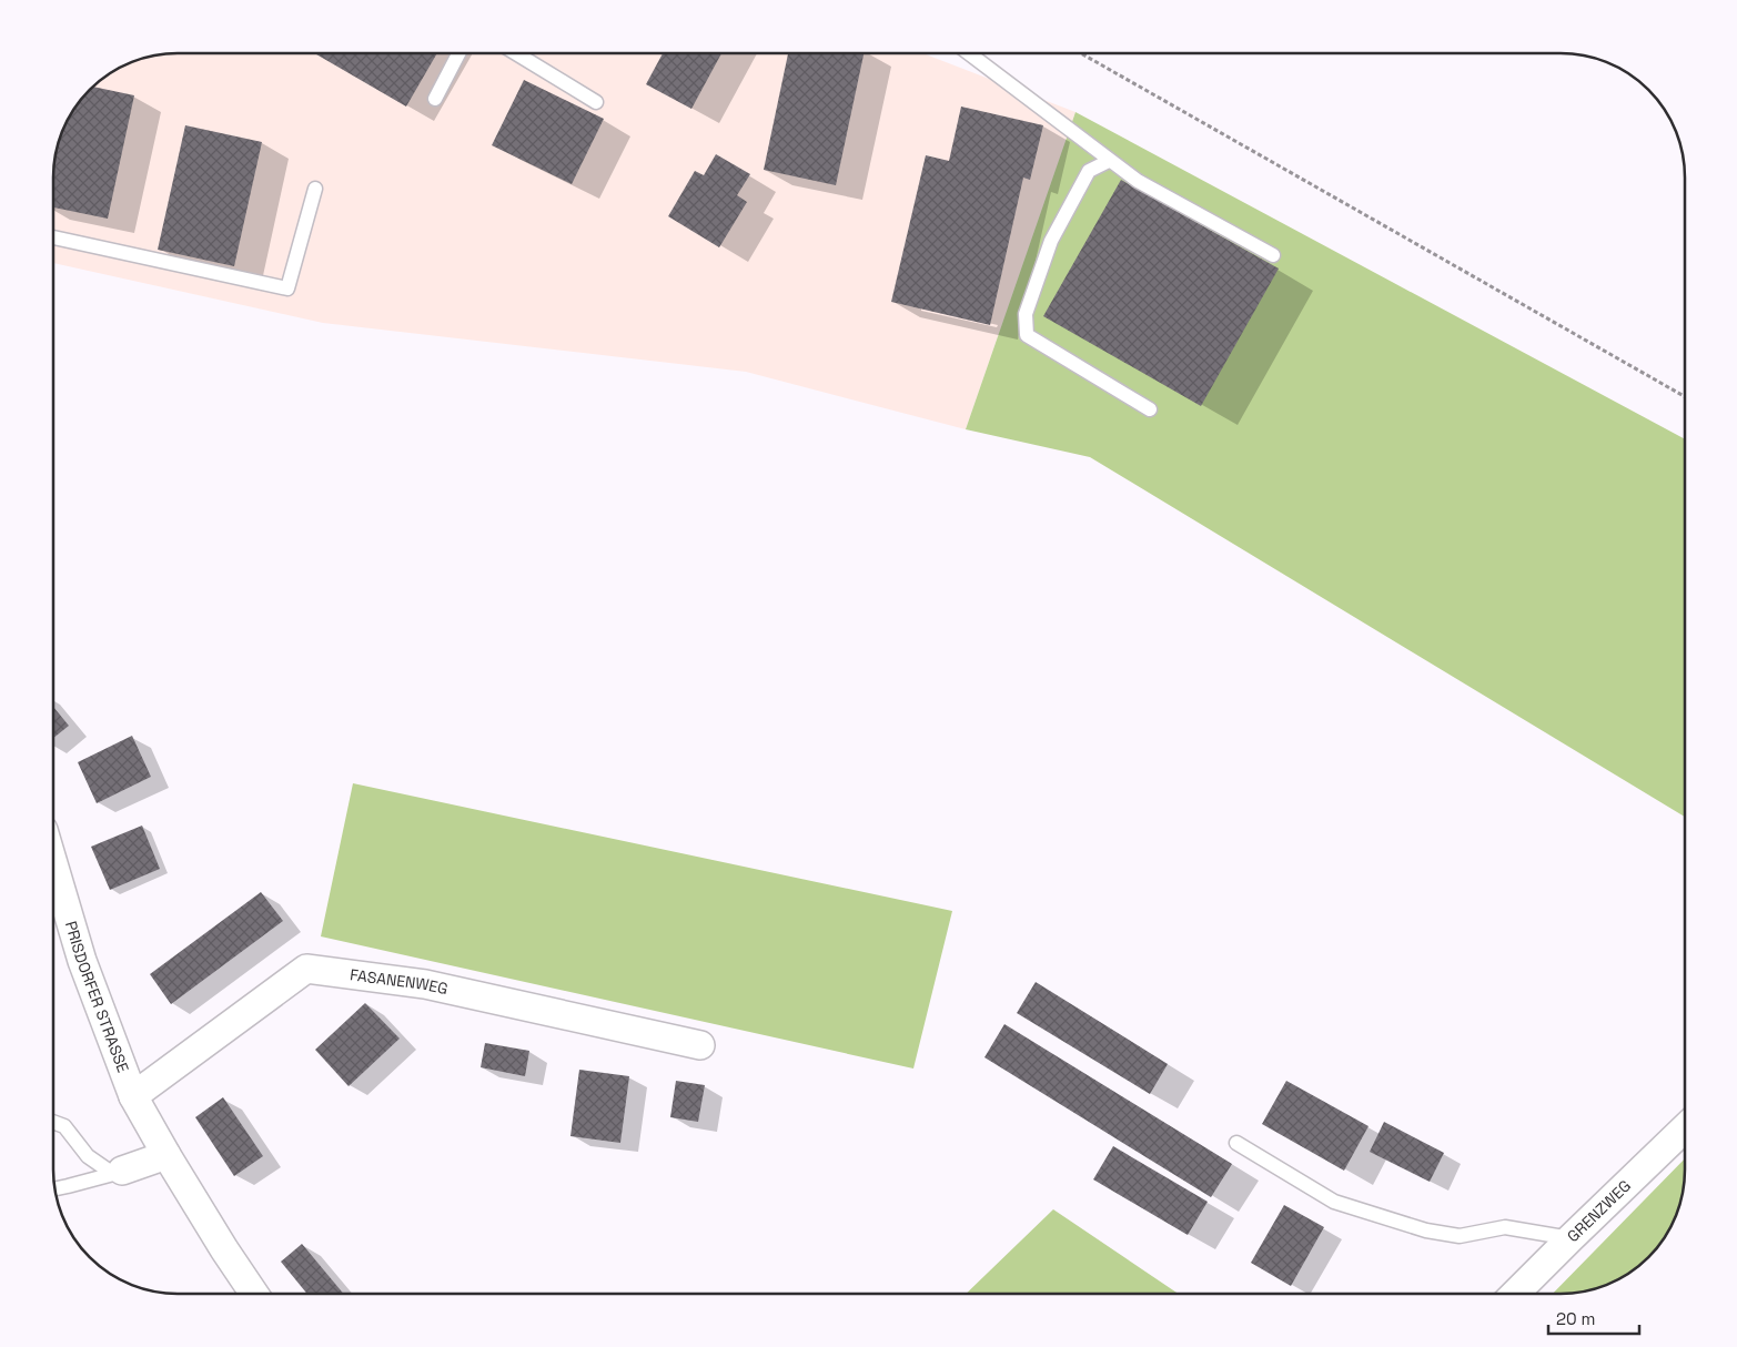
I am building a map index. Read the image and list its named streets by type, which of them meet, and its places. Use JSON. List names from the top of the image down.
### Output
{
  "streets": {
    "street": ["FASANENWEG", "PRISDORFER STRASSE", "GRENZWEG"]
  },
  "crossings": [
    ["FASANENWEG", "PRISDORFER STRASSE"]
  ],
  "scale_bar": "20 m"
}
